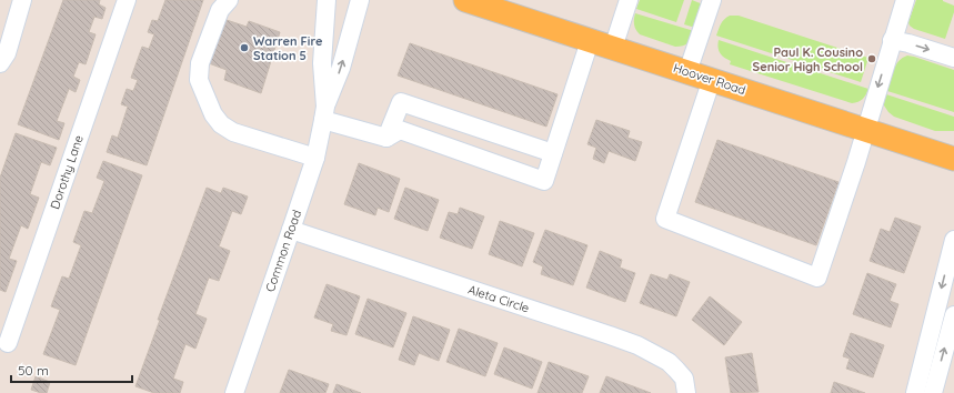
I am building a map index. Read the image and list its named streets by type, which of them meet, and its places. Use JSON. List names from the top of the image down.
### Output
{
  "streets": {
    "main road": ["Hoover Road"],
    "street": ["Dorothy Lane", "Common Road", "Aleta Circle"]
  },
  "crossings": [
    ["Common Road", "Aleta Circle"]
  ],
  "places": ["Warren Fire Station 5", "Paul K. Cousino Senior High School"],
  "scale_bar": "50 m"
}
